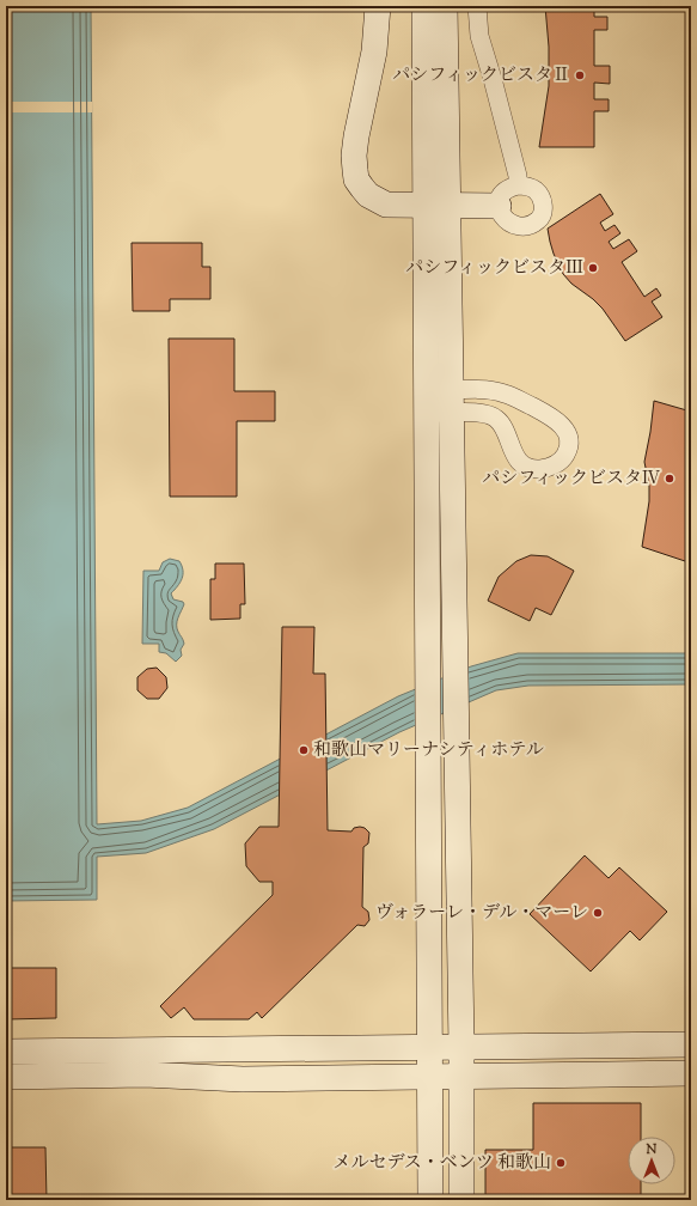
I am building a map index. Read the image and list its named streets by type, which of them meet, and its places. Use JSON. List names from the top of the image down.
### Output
{
  "places": [
    "パシフィックビスタⅡ",
    "パシフィックビスタⅢ",
    "パシフィックビスタⅣ",
    "和歌山マリーナシティホテル",
    "ヴォラーレ・デル・マーレ",
    "メルセデス・ベンツ 和歌山"
  ],
  "north": "top"
}
